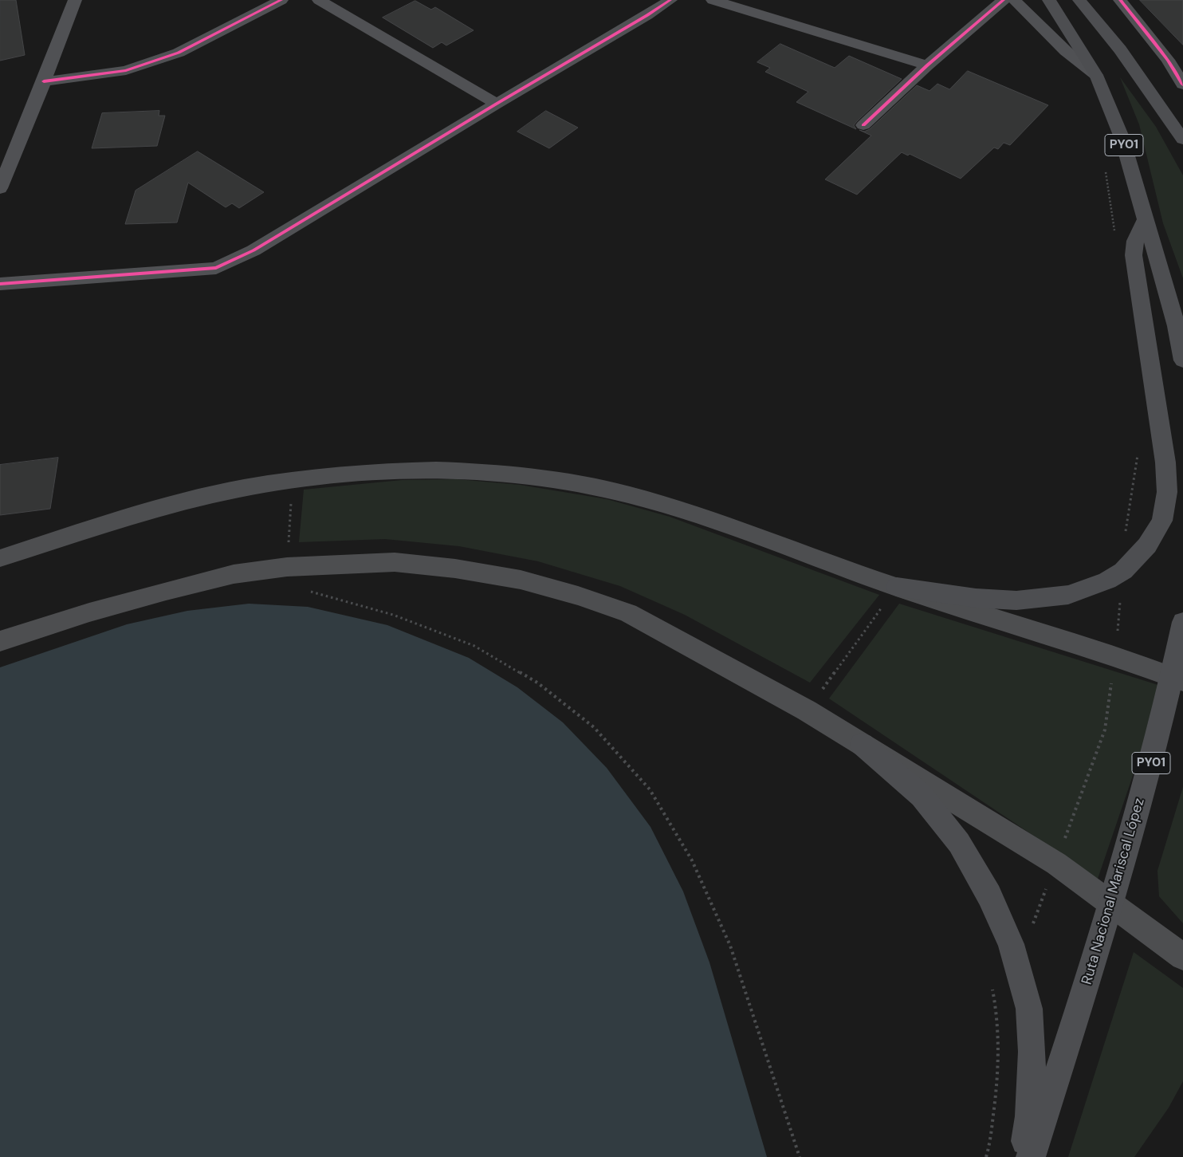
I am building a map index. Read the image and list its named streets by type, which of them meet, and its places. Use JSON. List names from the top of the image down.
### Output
{
  "streets": {
    "highway": ["PY01", "Ruta Nacional Mariscal López"]
  }
}
